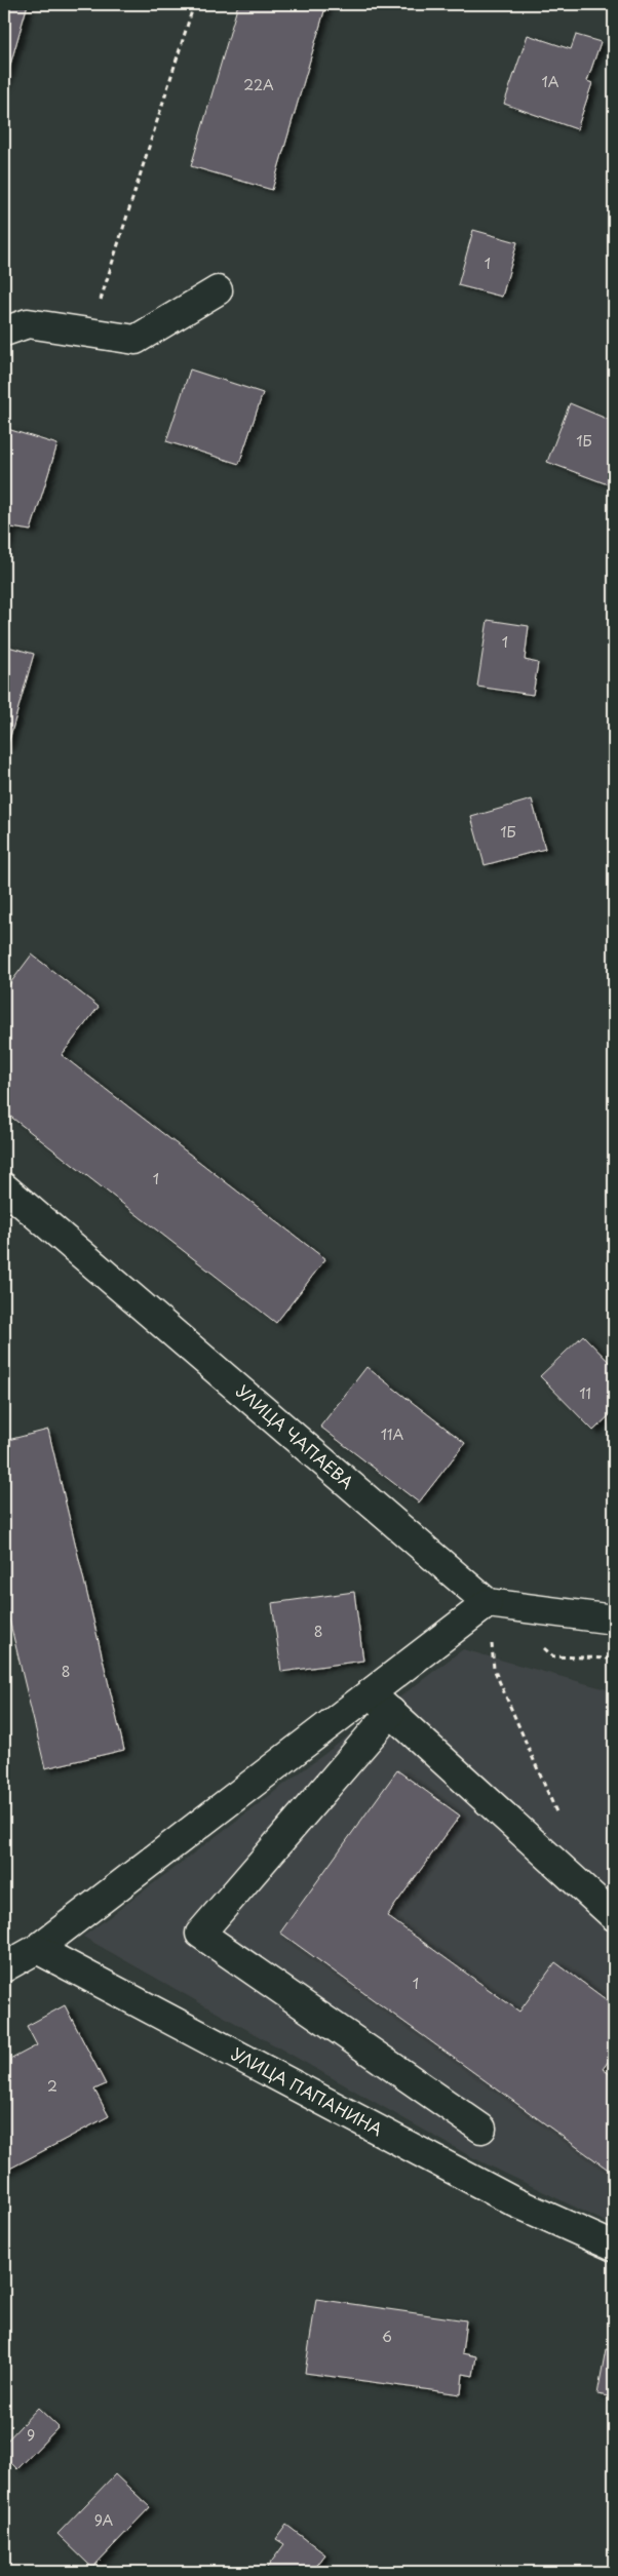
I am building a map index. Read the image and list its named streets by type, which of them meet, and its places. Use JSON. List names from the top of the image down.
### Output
{
  "streets": {
    "street": ["УЛИЦА ЧАПАЕВА", "УЛИЦА ПАПАНИНА"]
  },
  "house_numbers": [
    "1А",
    "22А",
    "1",
    "1Б",
    "1",
    "1Б",
    "1",
    "11",
    "11А",
    "8",
    "8",
    "1",
    "2",
    "6",
    "9",
    "9А"
  ]
}
